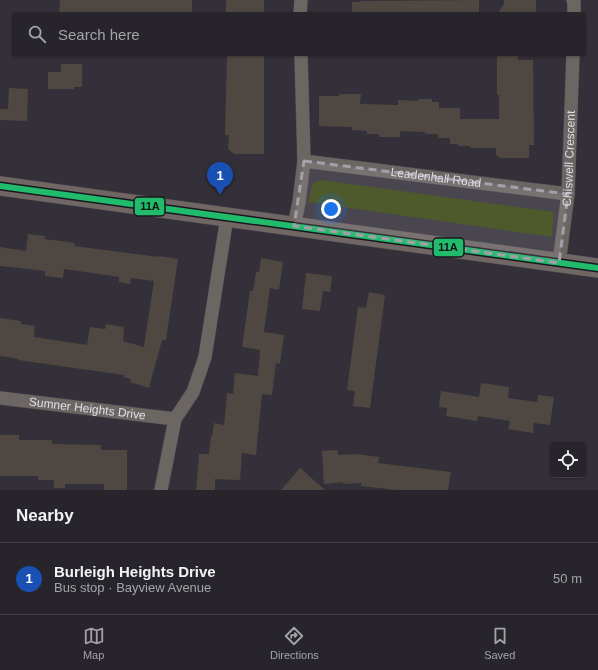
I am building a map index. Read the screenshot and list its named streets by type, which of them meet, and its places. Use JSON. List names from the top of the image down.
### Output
{
  "streets": {
    "street": ["Chiswell Crescent", "Leadenhall Road", "Sumner Heights Drive"]
  },
  "crossings": [
    ["Chiswell Crescent", "Leadenhall Road"]
  ],
  "lines": ["transit line 11A"],
  "page": {
    "search": "Search here",
    "pins": "1",
    "heading": "Nearby",
    "list": [
      {
        "mark": "1",
        "name": "Burleigh Heights Drive",
        "note": "Bus stop · Bayview Avenue",
        "value": "50 m"
      }
    ],
    "nav": ["Map", "Directions", "Saved"]
  }
}
